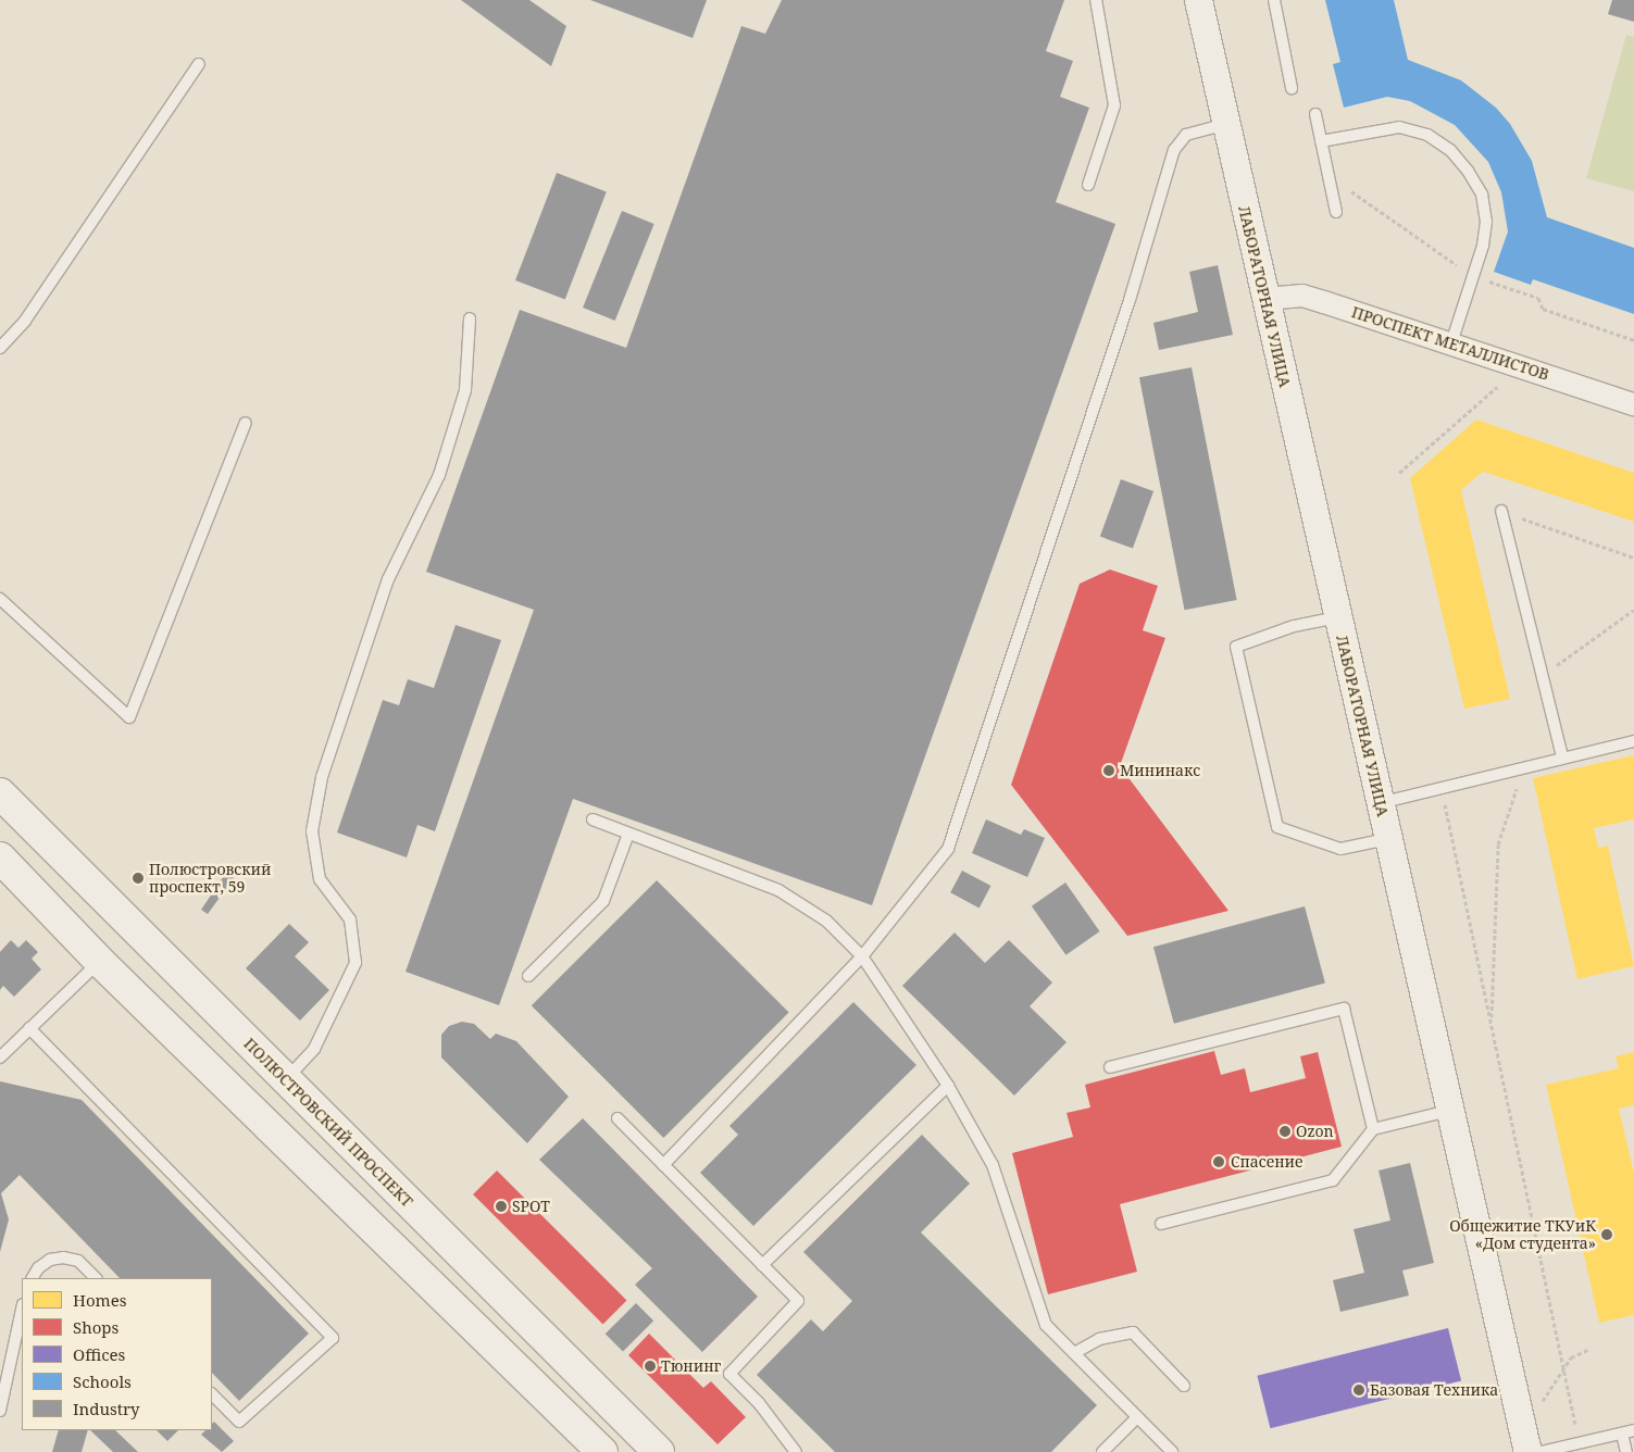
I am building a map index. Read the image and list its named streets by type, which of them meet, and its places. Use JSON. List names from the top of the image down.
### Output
{
  "streets": {
    "main road": ["ПОЛЮСТРОВСКИЙ ПРОСПЕКТ"],
    "street": ["ЛАБОРАТОРНАЯ УЛИЦА", "ПРОСПЕКТ МЕТАЛЛИСТОВ"]
  },
  "crossings": [
    ["ЛАБОРАТОРНАЯ УЛИЦА", "ПРОСПЕКТ МЕТАЛЛИСТОВ"]
  ],
  "places": [
    "Мининакс",
    "Полюстровский проспект, 59",
    "Ozon",
    "Спасение",
    "SPOT",
    "Общежитие ТКУиК «Дом студента»",
    "Тюнинг",
    "Базовая Техника"
  ],
  "legend": [
    "Homes",
    "Shops",
    "Offices",
    "Schools",
    "Industry"
  ]
}
